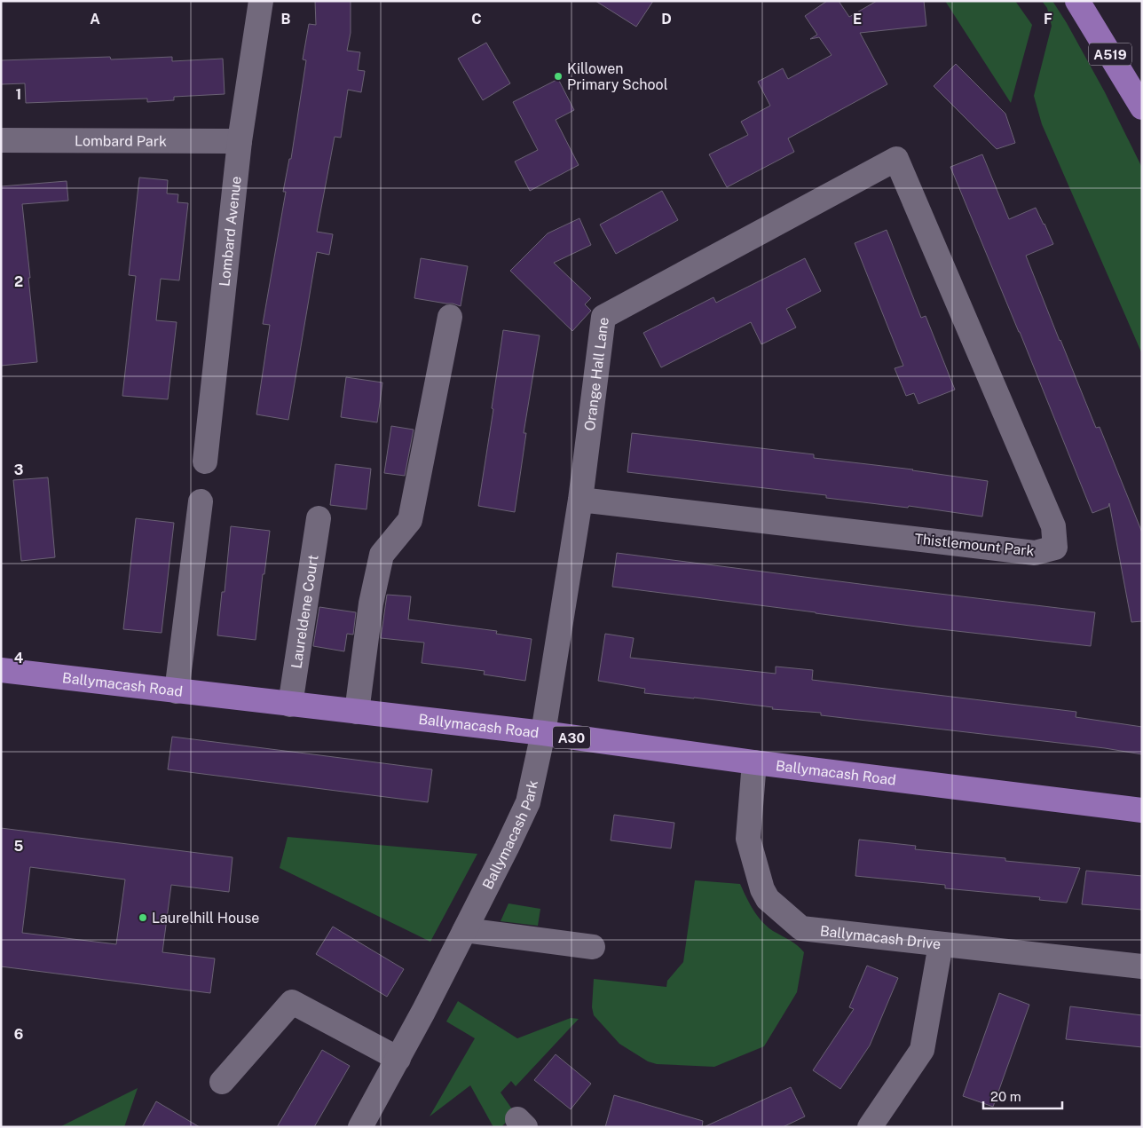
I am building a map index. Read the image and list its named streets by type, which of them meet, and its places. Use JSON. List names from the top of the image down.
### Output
{
  "streets": {
    "main road": ["A519", "Ballymacash Road", "A30"],
    "street": [
      "Lombard Park",
      "Lombard Avenue",
      "Orange Hall Lane",
      "Thistlemount Park",
      "Laureldene Court",
      "Ballymacash Park",
      "Ballymacash Drive"
    ]
  },
  "crossings": [
    ["Lombard Park", "Lombard Avenue"],
    ["Orange Hall Lane", "Thistlemount Park"],
    ["Orange Hall Lane", "Ballymacash Road"],
    ["Orange Hall Lane", "Ballymacash Park"],
    ["Laureldene Court", "Ballymacash Road"],
    ["Ballymacash Road", "Ballymacash Park"],
    ["Ballymacash Road", "Ballymacash Drive"]
  ],
  "places": ["Killowen Primary School", "Laurelhill House"],
  "scale_bar": "20 m",
  "grid": {
    "columns": [
      "A",
      "B",
      "C",
      "D",
      "E",
      "F"
    ],
    "rows": [
      "1",
      "2",
      "3",
      "4",
      "5",
      "6"
    ]
  }
}
